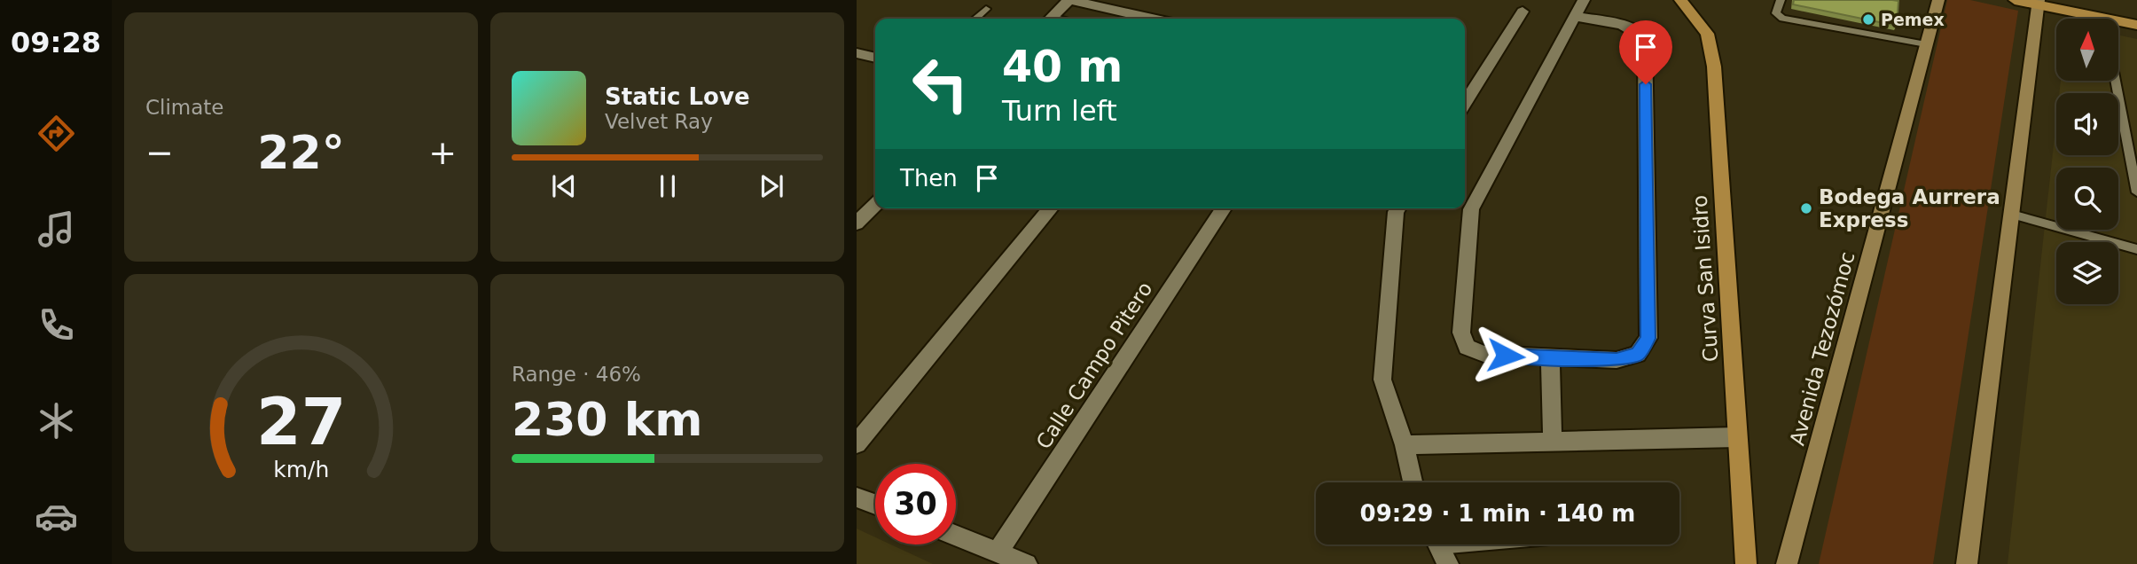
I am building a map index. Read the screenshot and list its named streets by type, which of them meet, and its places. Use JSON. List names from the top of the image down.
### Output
{
  "streets": {
    "main road": ["Curva San Isidro", "Avenida Tezozómoc"],
    "street": ["Calle Campo Pitero"]
  },
  "places": ["Pemex", "Bodega Aurrera Express"],
  "north": "top",
  "page": {
    "tabs": "09:28",
    "tile": [
      "Climate",
      ["Range · 46%", "230 km"]
    ],
    "turn": ["40 m", "Turn left"],
    "song": ["Static Love", "Velvet Ray"],
    "heat": ["−", "22°", "+"],
    "then": "Then",
    "limit": "30",
    "trip": "09:29 · 1 min · 140 m",
    "gauge": ["27", "km/h"]
  }
}
